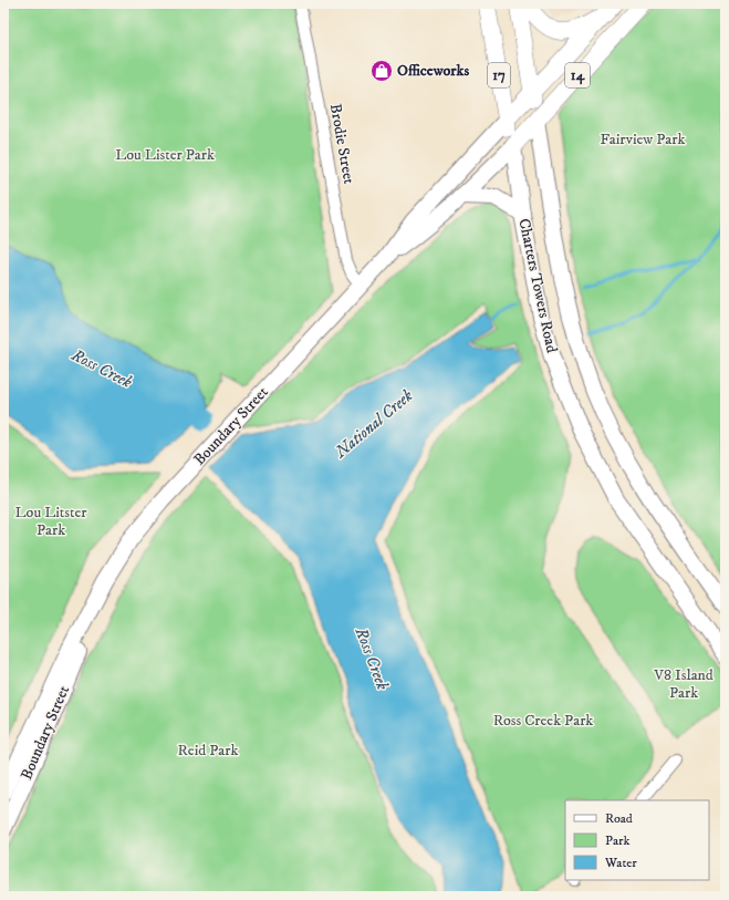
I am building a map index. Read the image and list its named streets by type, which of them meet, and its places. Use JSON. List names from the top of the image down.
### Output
{
  "streets": {
    "main road": [
      "17",
      "14",
      "Charters Towers Road",
      "Boundary Street"
    ],
    "street": ["Brodie Street"]
  },
  "crossings": [
    ["14", "Charters Towers Road"],
    ["14", "Boundary Street"],
    ["Brodie Street", "Boundary Street"],
    ["Charters Towers Road", "Boundary Street"]
  ],
  "water": ["Ross Creek", "National Creek"],
  "parks": [
    "Fairview Park",
    "Lou Lister Park",
    "Lou Litster Park",
    "V8 Island Park",
    "Ross Creek Park",
    "Reid Park"
  ],
  "places": {
    "shop": ["Officeworks"]
  },
  "legend": ["Road", "Park", "Water"]
}
